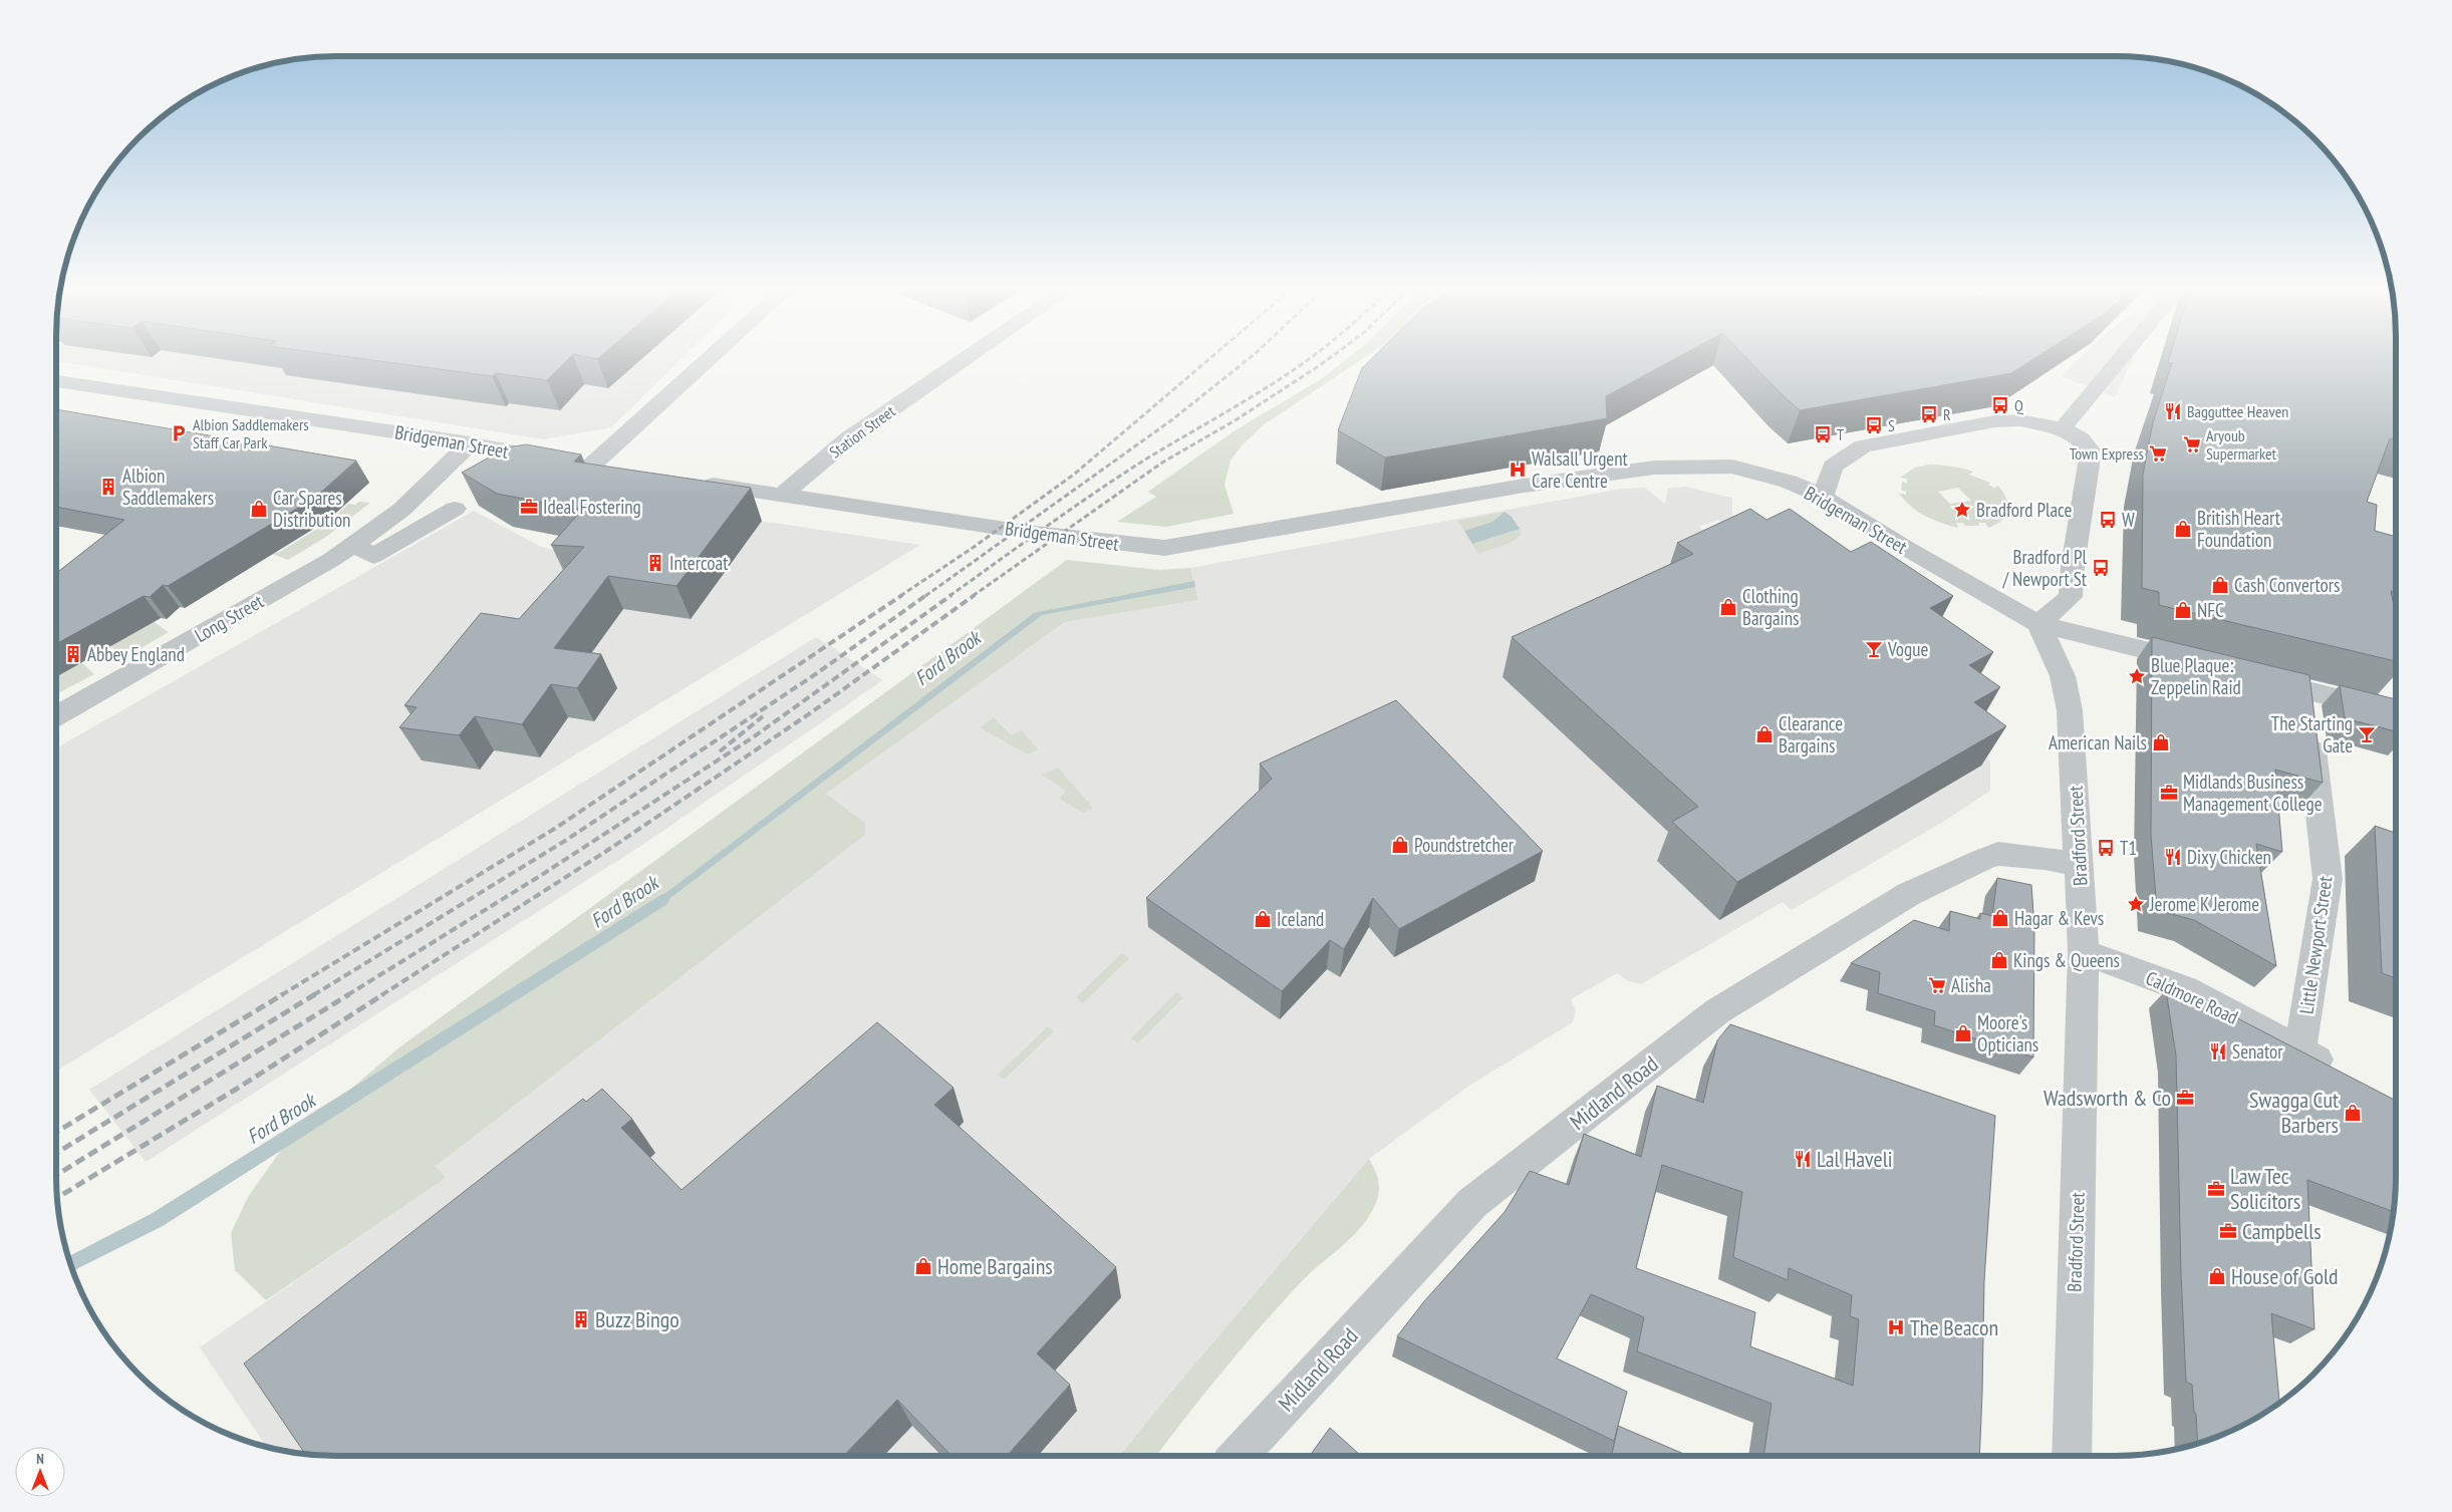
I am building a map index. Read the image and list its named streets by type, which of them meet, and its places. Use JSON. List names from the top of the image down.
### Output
{
  "streets": {
    "street": [
      "Station Street",
      "Bridgeman Street",
      "Long Street",
      "Bradford Street",
      "Little Newport Street",
      "Caldmore Road",
      "Midland Road"
    ]
  },
  "crossings": [
    ["Station Street", "Bridgeman Street"],
    ["Bridgeman Street", "Long Street"],
    ["Bridgeman Street", "Bradford Street"],
    ["Bradford Street", "Caldmore Road"],
    ["Bradford Street", "Midland Road"],
    ["Little Newport Street", "Caldmore Road"]
  ],
  "water": ["Ford Brook"],
  "places": {
    "bus stop": [
      "Q",
      "R",
      "S",
      "T",
      "W",
      "Bradford Pl / Newport St",
      "T1"
    ],
    "restaurant": [
      "Bagguttee Heaven",
      "Dixy Chicken",
      "Senator",
      "Lal Haveli"
    ],
    "parking": ["Albion Saddlemakers Staff Car Park"],
    "supermarket": ["Aryoub Supermarket", "Town Express", "Alisha"],
    "hospital": ["Walsall Urgent Care Centre", "The Beacon"],
    "building": [
      "Albion Saddlemakers",
      "Intercoat",
      "Abbey England",
      "Buzz Bingo"
    ],
    "office": [
      "Ideal Fostering",
      "Midlands Business Management College",
      "Wadsworth & Co",
      "Law Tec Solicitors",
      "Campbells"
    ],
    "shop": [
      "Car Spares Distribution",
      "British Heart Foundation",
      "Cash Convertors",
      "Clothing Bargains",
      "NFC",
      "Clearance Bargains",
      "American Nails",
      "Poundstretcher",
      "Hagar & Kevs",
      "Iceland",
      "Kings & Queens",
      "Moore's Opticians",
      "Swagga Cut Barbers",
      "Home Bargains",
      "House of Gold"
    ],
    "place": ["Bradford Place", "Blue Plaque: Zeppelin Raid", "Jerome K Jerome"],
    "bar": ["Vogue", "The Starting Gate"]
  },
  "north": "top"
}
